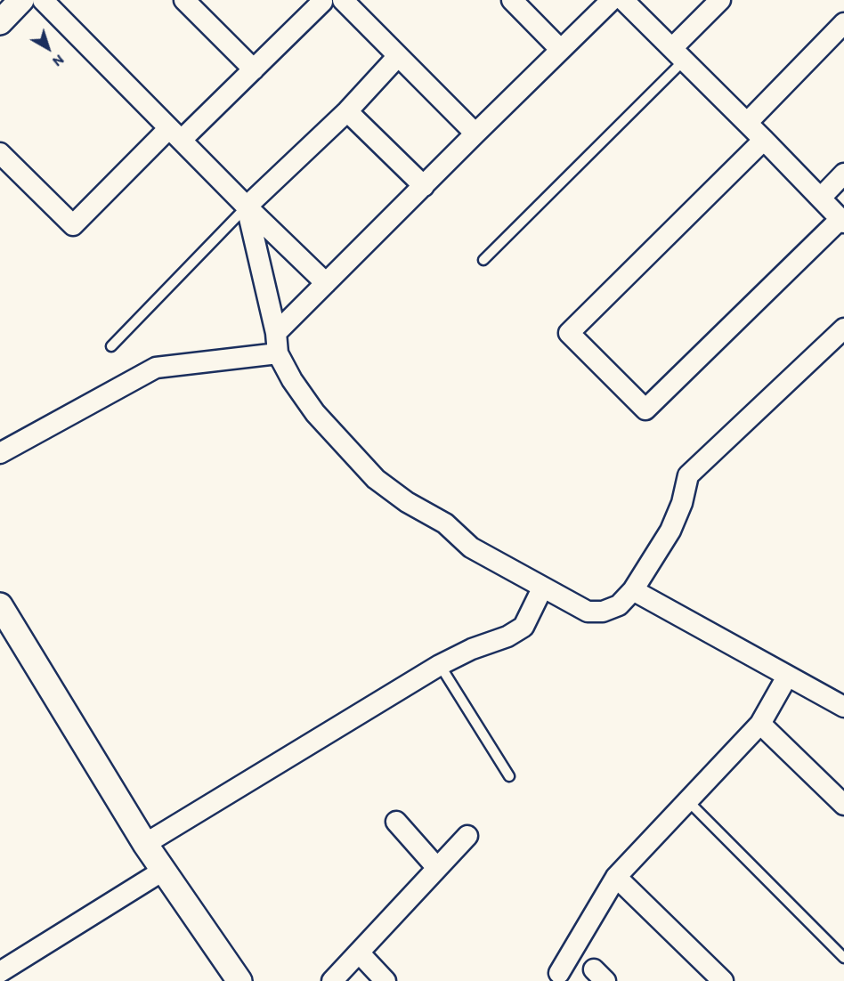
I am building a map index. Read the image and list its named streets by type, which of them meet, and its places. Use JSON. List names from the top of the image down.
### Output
{
  "north": "bottom right"
}
